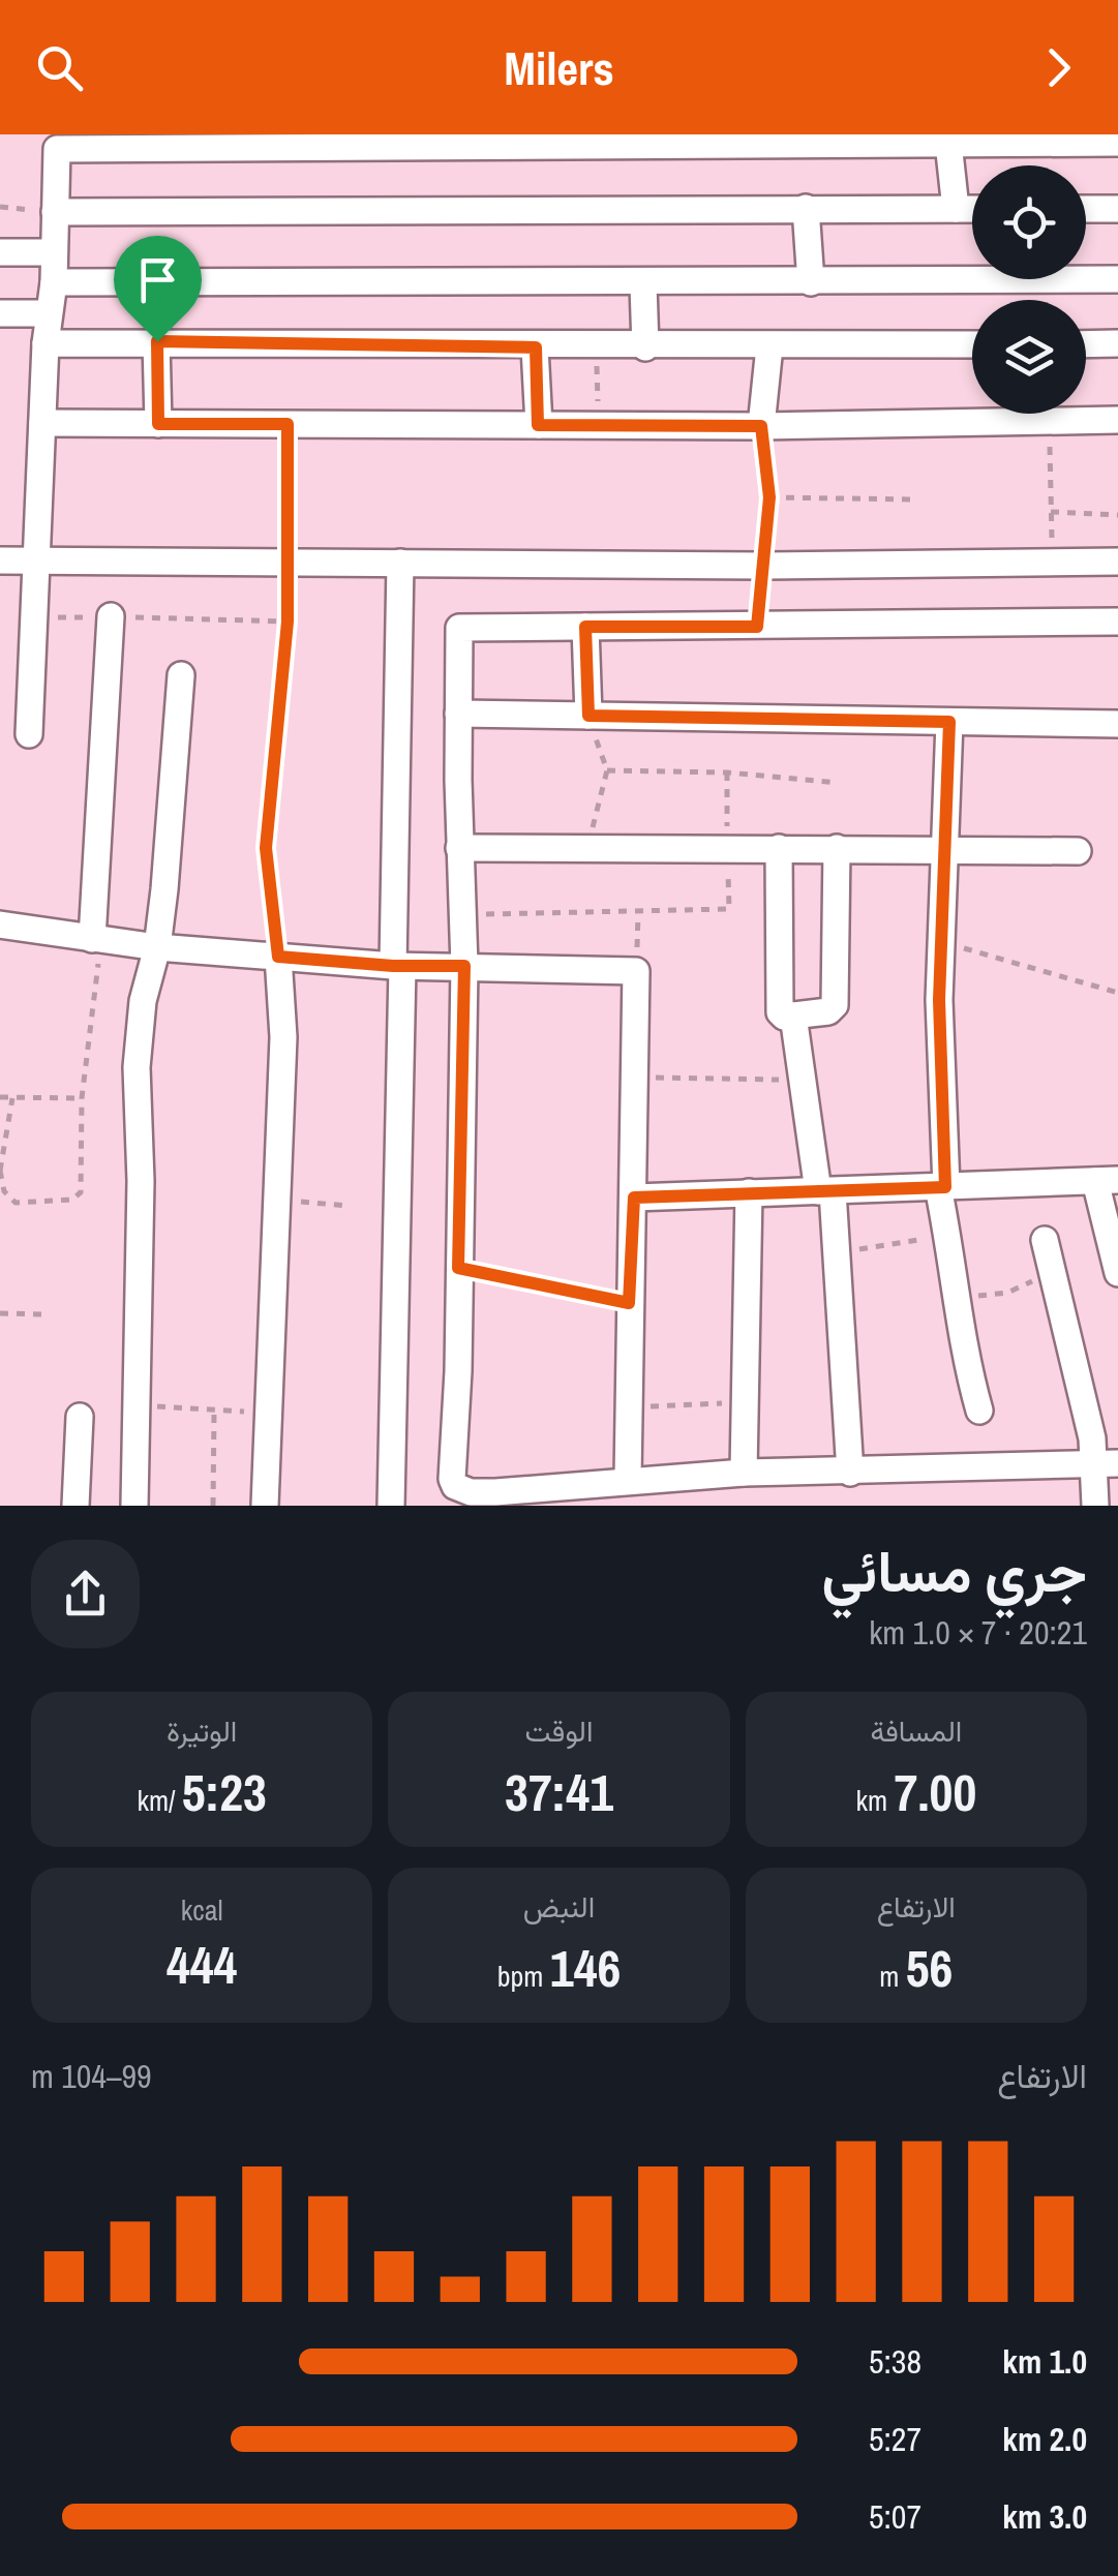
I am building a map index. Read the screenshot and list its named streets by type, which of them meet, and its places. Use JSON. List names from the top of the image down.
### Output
{
  "page": {
    "header": "Milers",
    "heading": ["جري مسائي", "20:21 · 7 × 1.0 km"],
    "stats": [
      ["المسافة", "7.00 km"],
      ["الوقت", "37:41"],
      ["الوتيرة", "5:23 /km"],
      ["الارتفاع", "56 m"],
      ["النبض", "146 bpm"],
      ["kcal", "444"]
    ],
    "chart": ["الارتفاع", "99–104 m"],
    "list": [
      {
        "name": "1.0 km",
        "note": "5:38"
      },
      {
        "name": "2.0 km",
        "note": "5:27"
      },
      {
        "name": "3.0 km",
        "note": "5:07"
      }
    ]
  }
}
